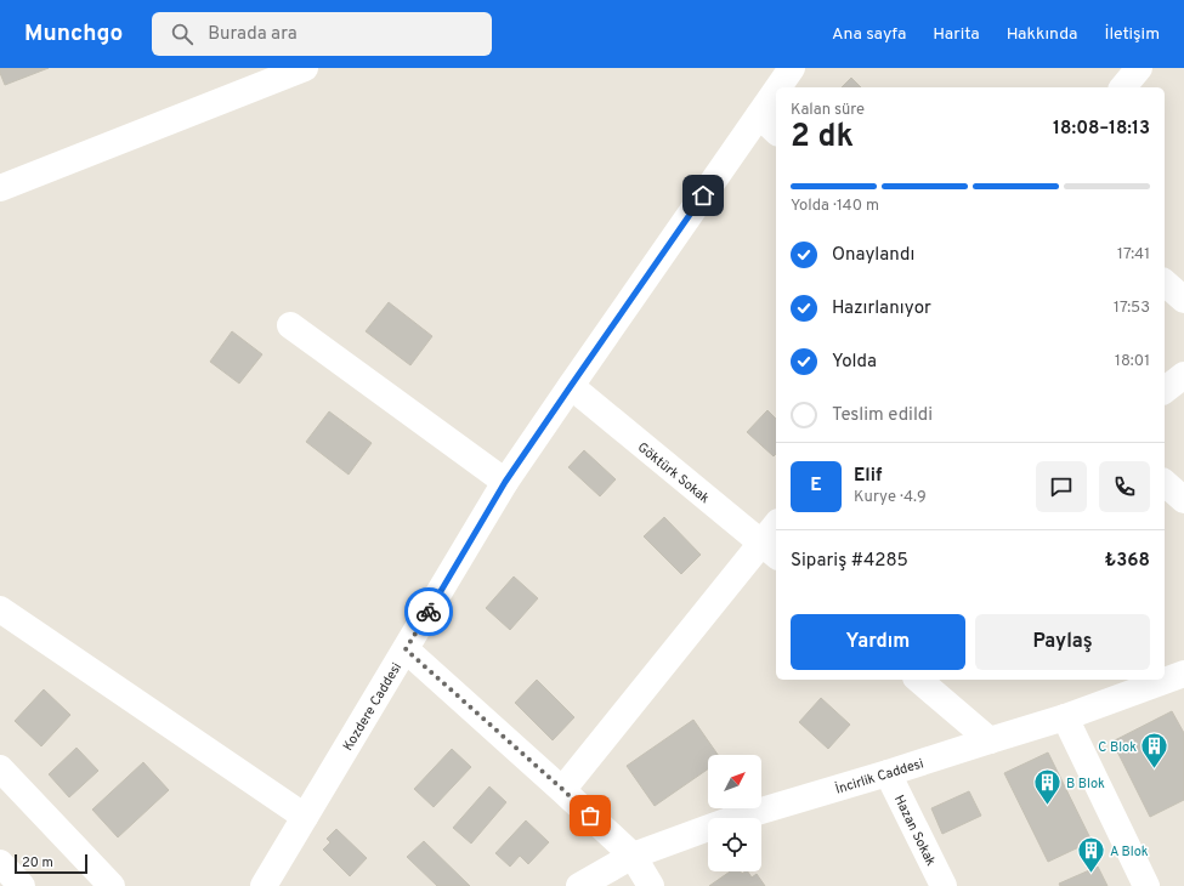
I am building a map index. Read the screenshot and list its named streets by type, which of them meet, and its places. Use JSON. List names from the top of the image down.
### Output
{
  "streets": {
    "street": [
      "Göktürk Sokak",
      "Kozdere Caddesi",
      "İncirlik Caddesi",
      "Hazan Sokak"
    ]
  },
  "crossings": [
    ["Göktürk Sokak", "Kozdere Caddesi"],
    ["İncirlik Caddesi", "Hazan Sokak"]
  ],
  "places": {
    "building": ["C Blok", "B Blok", "A Blok"]
  },
  "scale_bar": "20 m",
  "north": "top right",
  "page": {
    "header": "Munchgo",
    "search": "Burada ara",
    "nav": [
      "Ana sayfa",
      "Harita",
      "Hakkında",
      "İletişim"
    ],
    "heading": ["2 dk", "Kalan süre", "18:08–18:13"],
    "panel": [
      "Elif",
      "Kurye · 4.9",
      "Sipariş #4285",
      "₺368"
    ],
    "bar": "Yolda · 140 m",
    "list": [
      ["Onaylandı", "17:41"],
      ["Hazırlanıyor", "17:53"],
      ["Yolda", "18:01"],
      "Teslim edildi"
    ],
    "round": "E",
    "buttons": ["Yardım", "Paylaş"],
    "scale": "20 m"
  }
}
